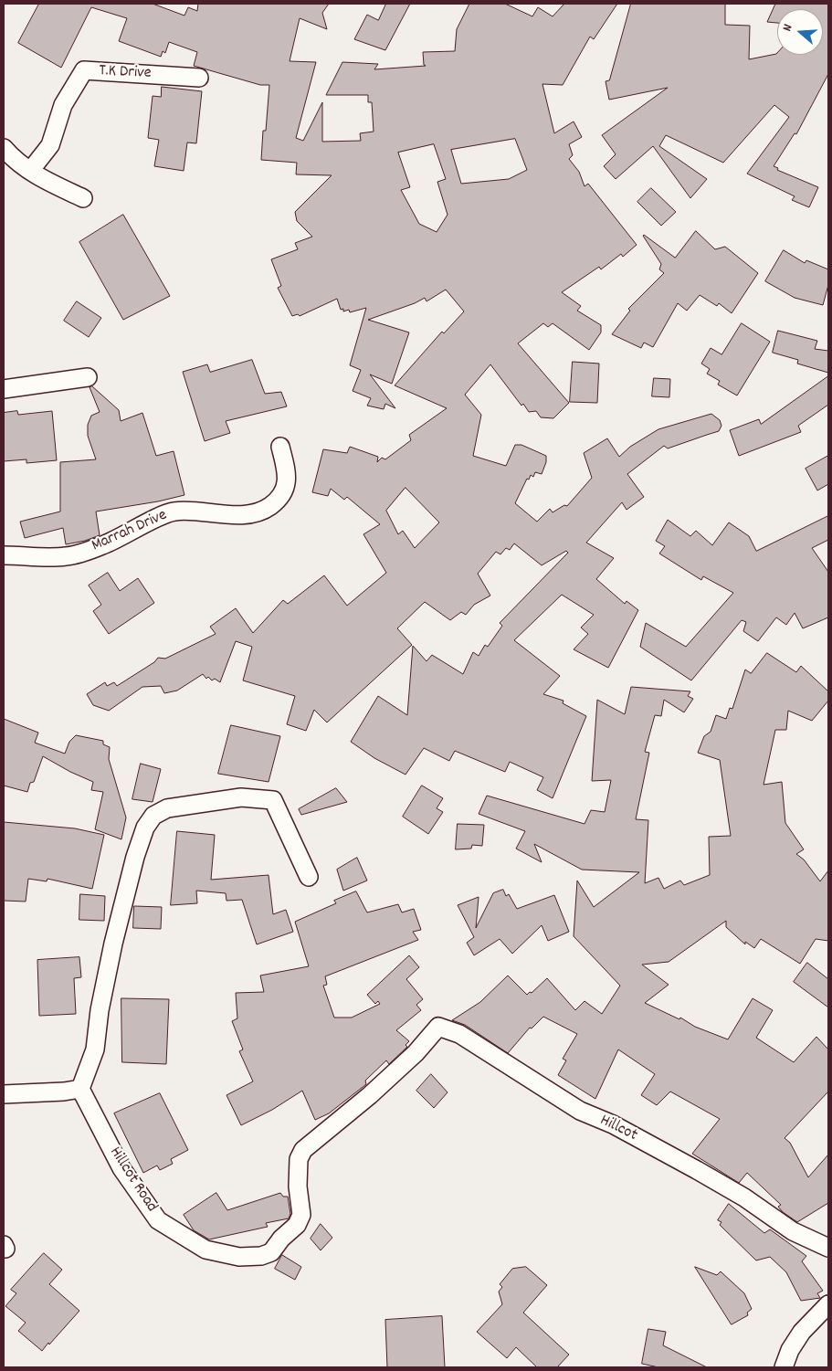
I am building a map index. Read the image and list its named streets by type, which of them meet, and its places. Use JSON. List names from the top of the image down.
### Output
{
  "streets": {
    "street": [
      "T.K Drive",
      "Marrah Drive",
      "Hillcot",
      "Hillcot Road"
    ]
  },
  "crossings": [
    ["Hillcot", "Hillcot Road"]
  ],
  "north": "left"
}
